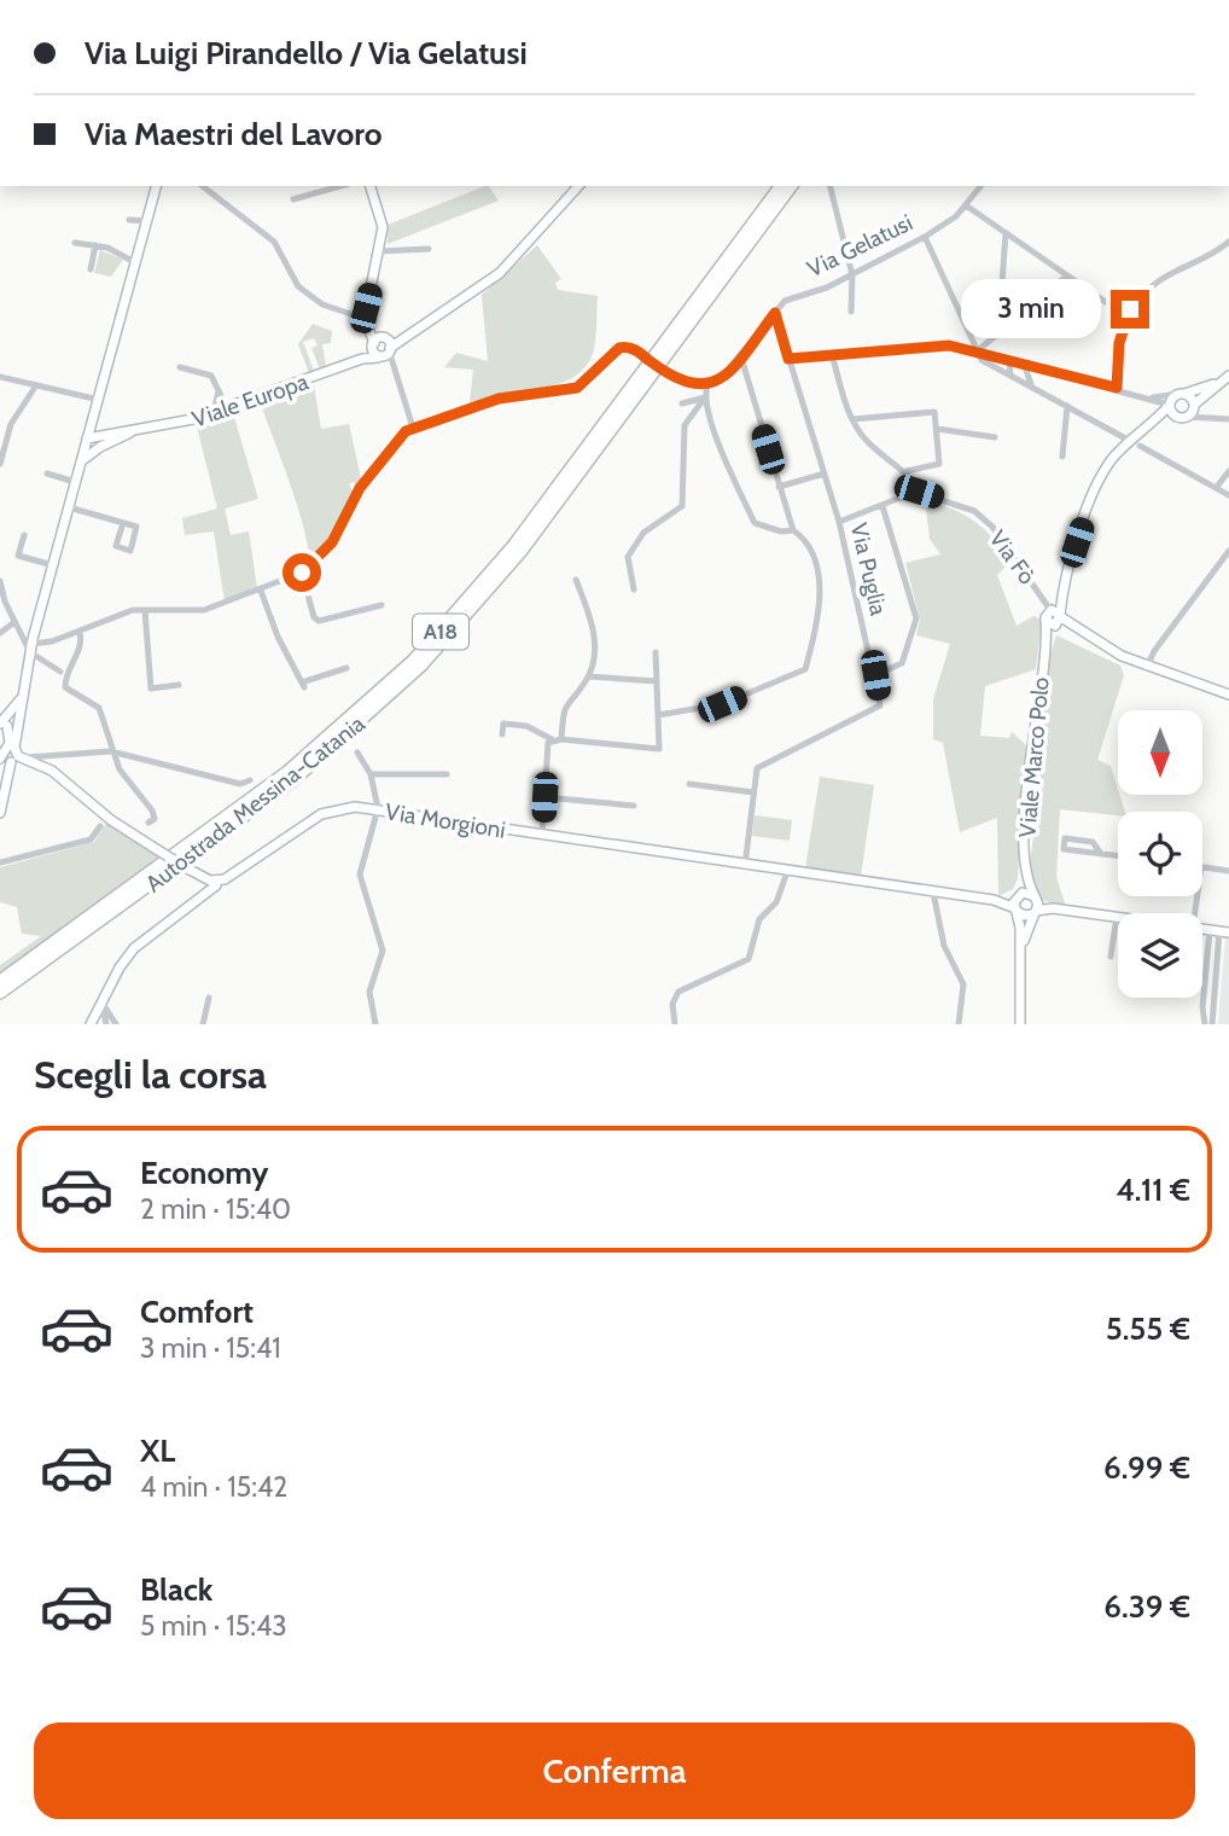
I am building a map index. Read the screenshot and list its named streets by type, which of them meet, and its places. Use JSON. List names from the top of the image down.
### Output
{
  "streets": {
    "highway": ["A18", "Autostrada Messina-Catania"],
    "main road": ["Viale Europa", "Viale Marco Polo", "Via Morgioni"],
    "street": ["Via Gelatusi", "Via Fò", "Via Puglia"]
  },
  "crossings": [
    ["Via Gelatusi", "Via Puglia"],
    ["Via Fò", "Viale Marco Polo"],
    ["Via Puglia", "Via Morgioni"]
  ],
  "north": "bottom",
  "page": {
    "banner": ["Via Luigi Pirandello / Via Gelatusi", "Via Maestri del Lavoro"],
    "bubble": "3 min",
    "heading": "Scegli la corsa",
    "list": [
      {
        "name": "Economy",
        "note": "2 min · 15:40",
        "value": "4.11 €"
      },
      {
        "name": "Comfort",
        "note": "3 min · 15:41",
        "value": "5.55 €"
      },
      {
        "name": "XL",
        "note": "4 min · 15:42",
        "value": "6.99 €"
      },
      {
        "name": "Black",
        "note": "5 min · 15:43",
        "value": "6.39 €"
      }
    ],
    "buttons": "Conferma"
  }
}
